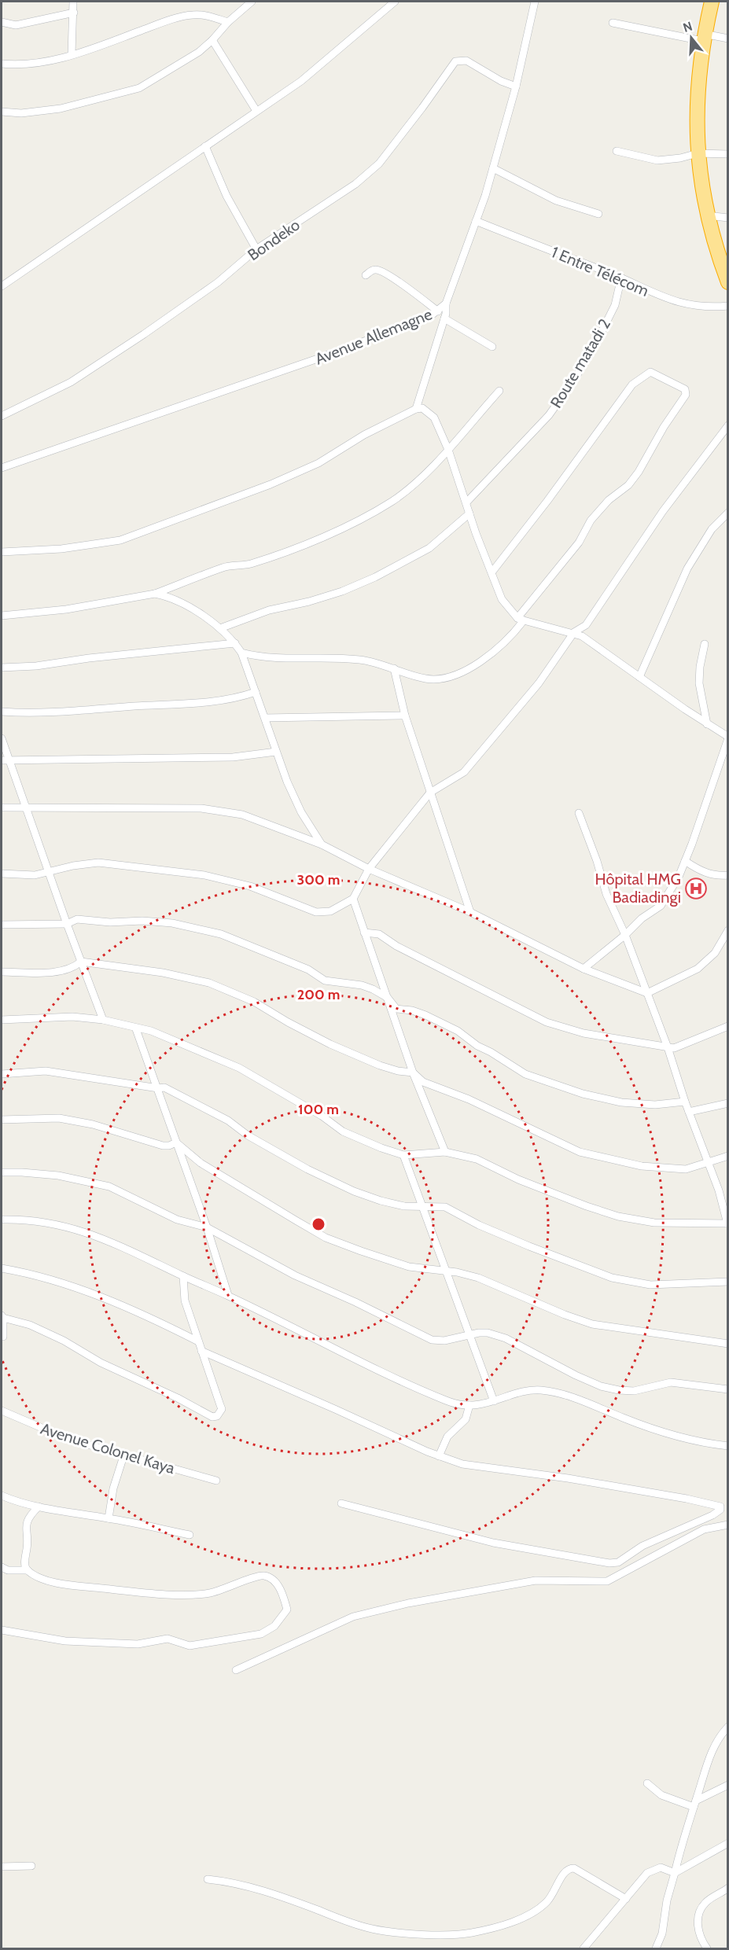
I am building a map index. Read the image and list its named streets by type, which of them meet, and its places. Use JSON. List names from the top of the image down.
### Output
{
  "streets": {
    "street": [
      "Bondeko",
      "1 Entre Télécom",
      "Avenue Allemagne",
      "Route matadi 2",
      "Avenue Colonel Kaya"
    ]
  },
  "crossings": [
    ["Bondeko", "Avenue Allemagne"],
    ["1 Entre Télécom", "Avenue Allemagne"],
    ["1 Entre Télécom", "Route matadi 2"]
  ],
  "places": {
    "hospital": ["Hôpital HMG Badiadingi"]
  },
  "north": "top",
  "rings": ["300 m", "200 m", "100 m"]
}
